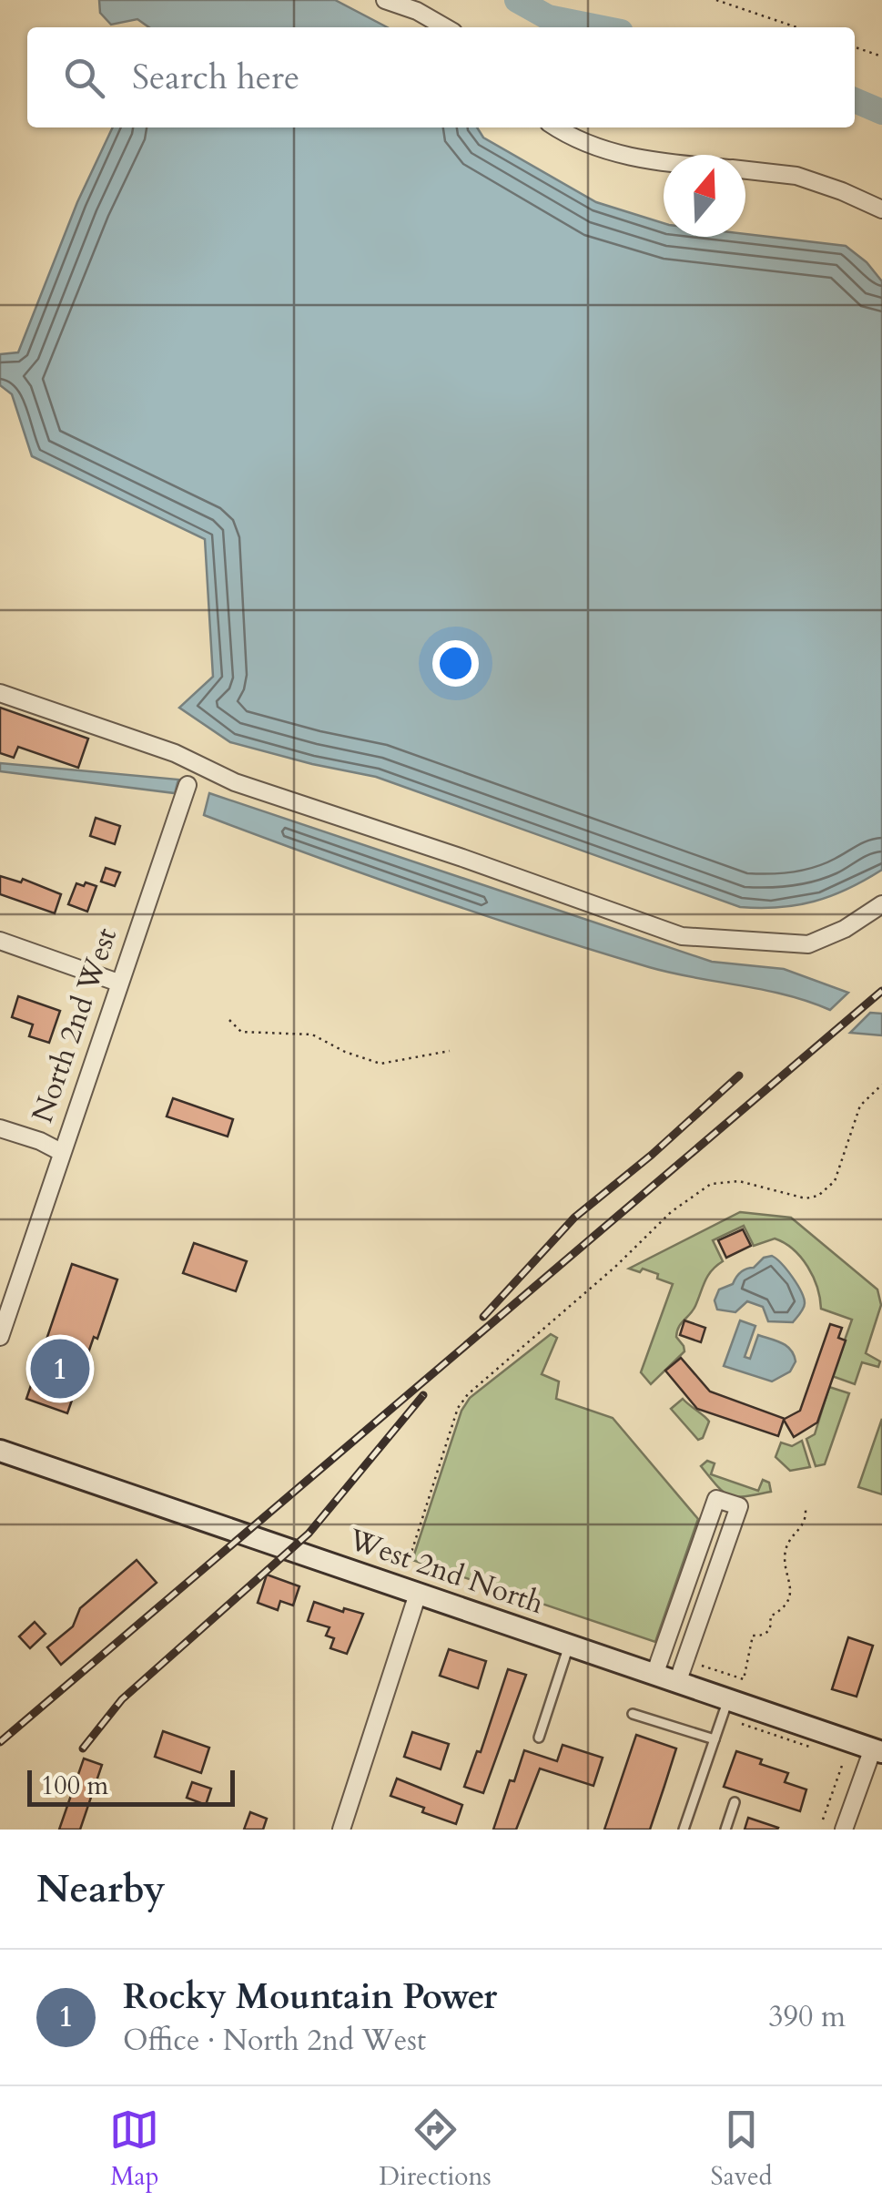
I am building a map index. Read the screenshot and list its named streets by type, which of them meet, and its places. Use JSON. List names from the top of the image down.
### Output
{
  "streets": {
    "street": ["North 2nd West", "West 2nd North"]
  },
  "scale_bar": "100 m",
  "north": "top",
  "page": {
    "search": "Search here",
    "pins": "1",
    "scale": "100 m",
    "heading": "Nearby",
    "list": [
      {
        "mark": "1",
        "name": "Rocky Mountain Power",
        "note": "Office · North 2nd West",
        "value": "390 m"
      }
    ],
    "nav": ["Map", "Directions", "Saved"]
  }
}
